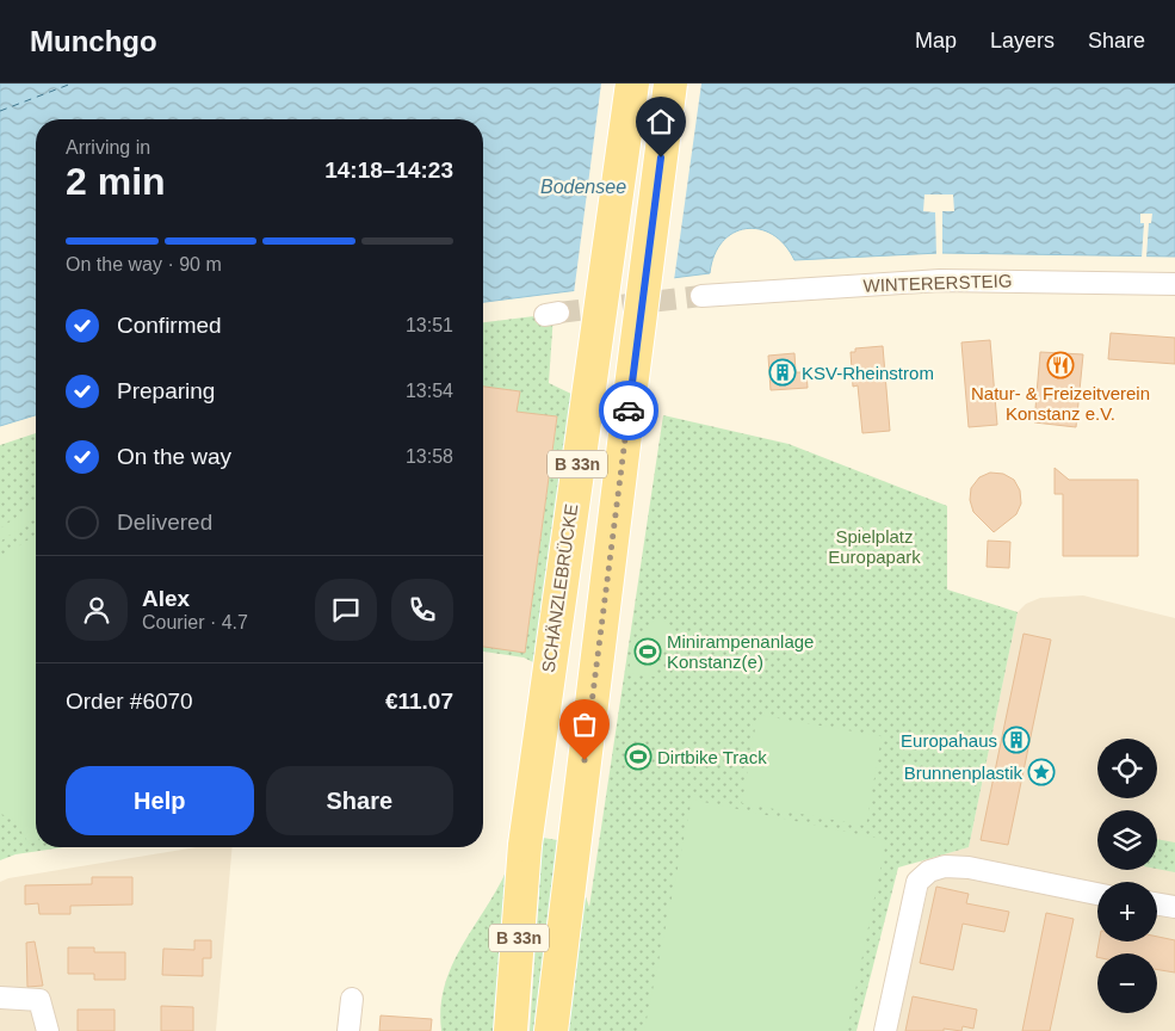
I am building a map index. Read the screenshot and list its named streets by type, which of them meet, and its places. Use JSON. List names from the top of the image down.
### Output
{
  "streets": {
    "main road": ["B 33n", "SCHÄNZLEBRÜCKE"],
    "street": ["WINTERERSTEIG"]
  },
  "water": ["Bodensee"],
  "parks": ["Spielplatz Europapark"],
  "places": {
    "restaurant": ["Natur- & Freizeitverein Konstanz e.V."],
    "building": ["KSV-Rheinstrom", "Europahaus"],
    "sports": ["Minirampenanlage Konstanz(e)", "Dirtbike Track"],
    "place": ["Brunnenplastik"]
  },
  "page": {
    "header": "Munchgo",
    "nav": ["Map", "Layers", "Share"],
    "heading": ["2 min", "Arriving in", "14:18–14:23"],
    "panel": [
      "Alex",
      "Courier · 4.7",
      "Order #6070",
      "€11.07"
    ],
    "bar": "On the way · 90 m",
    "list": [
      ["Confirmed", "13:51"],
      ["Preparing", "13:54"],
      ["On the way", "13:58"],
      "Delivered"
    ],
    "map_buttons": ["+", "−"],
    "buttons": ["Help", "Share"]
  }
}
